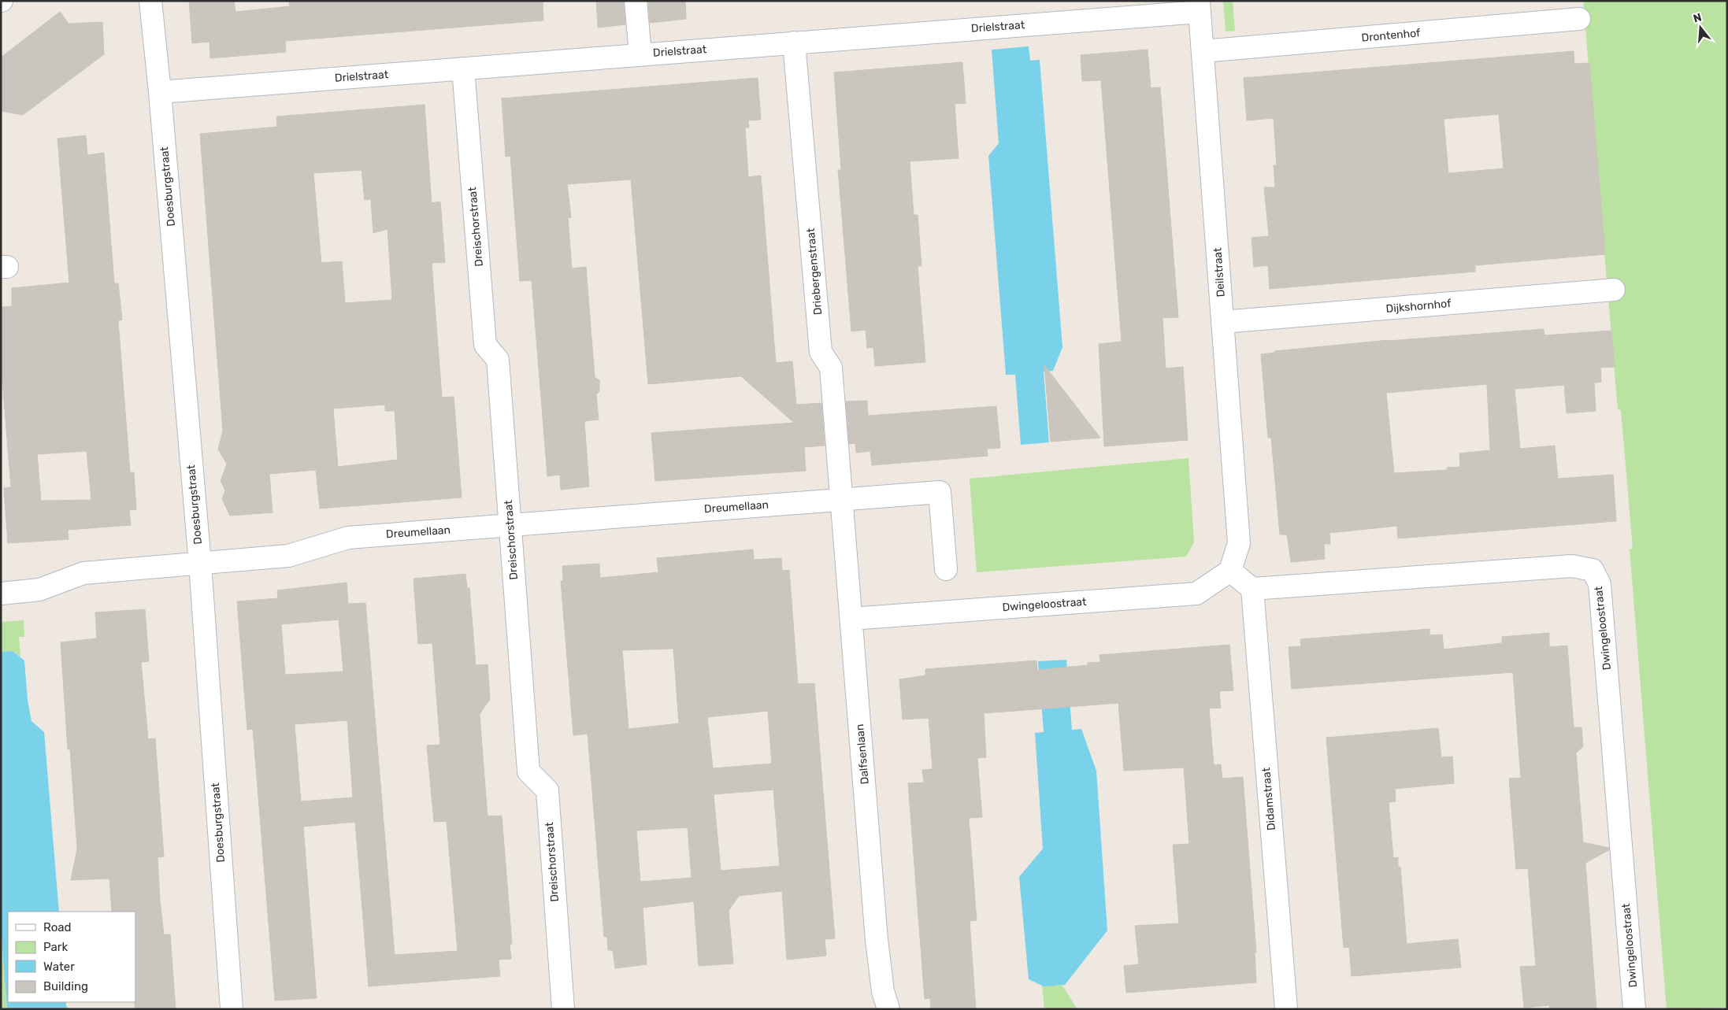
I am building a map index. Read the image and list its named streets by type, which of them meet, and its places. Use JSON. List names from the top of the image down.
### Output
{
  "streets": {
    "street": [
      "Drielstraat",
      "Drontenhof",
      "Doesburgstraat",
      "Dreischorstraat",
      "Driebergenstraat",
      "Deilstraat",
      "Dijkshornhof",
      "Dreumellaan",
      "Dwingeloostraat",
      "Dalfsenlaan",
      "Didamstraat"
    ]
  },
  "crossings": [
    ["Drielstraat", "Doesburgstraat"],
    ["Drielstraat", "Dreischorstraat"],
    ["Drielstraat", "Driebergenstraat"],
    ["Drielstraat", "Deilstraat"],
    ["Drontenhof", "Deilstraat"],
    ["Doesburgstraat", "Dreumellaan"],
    ["Dreischorstraat", "Dreumellaan"],
    ["Driebergenstraat", "Dreumellaan"],
    ["Driebergenstraat", "Dalfsenlaan"],
    ["Deilstraat", "Dijkshornhof"],
    ["Deilstraat", "Dwingeloostraat"],
    ["Dreumellaan", "Dalfsenlaan"],
    ["Dwingeloostraat", "Dalfsenlaan"],
    ["Dwingeloostraat", "Didamstraat"]
  ],
  "legend": [
    "Road",
    "Park",
    "Water",
    "Building"
  ],
  "north": "top"
}
